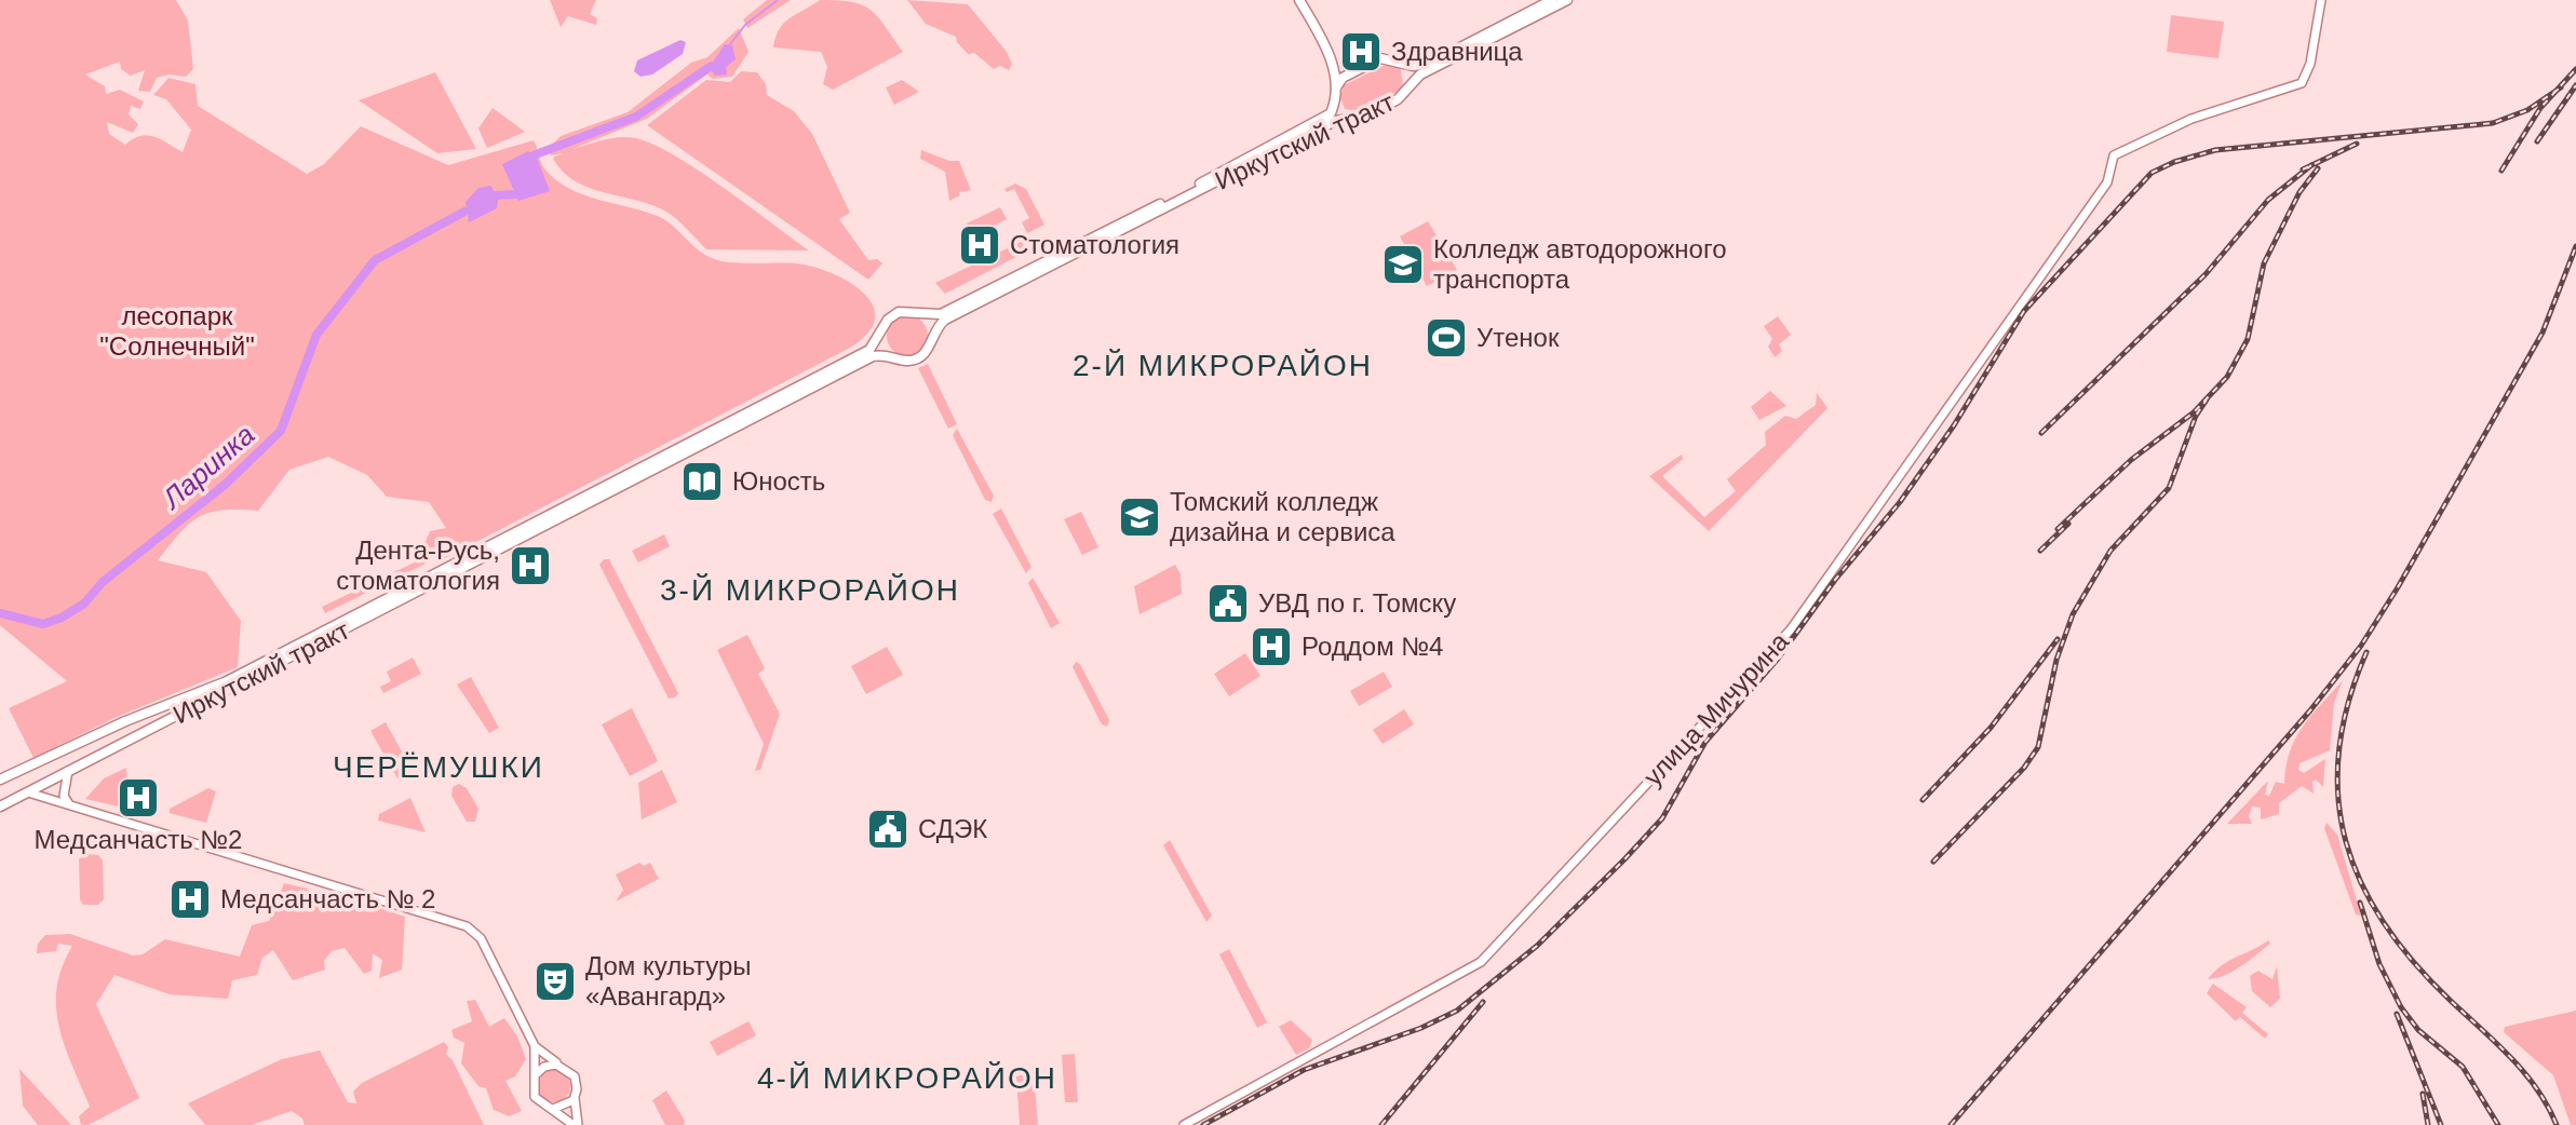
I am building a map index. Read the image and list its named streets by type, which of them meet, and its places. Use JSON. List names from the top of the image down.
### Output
{
  "streets": {
    "main road": ["Иркутский тракт", "улица Мичурина"]
  },
  "districts": [
    "2-Й МИКРОРАЙОН",
    "3-Й МИКРОРАЙОН",
    "ЧЕРЁМУШКИ",
    "4-Й МИКРОРАЙОН"
  ],
  "water": ["Ларинка"],
  "parks": ["лесопарк \"Солнечный\""],
  "places": {
    "hospital": [
      "Здравница",
      "Стоматология",
      "Дента-Русь, стоматология",
      "Роддом №4",
      "Медсанчасть №2",
      "Медсанчасть № 2"
    ],
    "school or university": ["Колледж автодорожного транспорта", "Томский колледж дизайна и сервиса"],
    "sports": ["Утенок"],
    "library": ["Юность"],
    "public building": ["УВД по г. Томску", "СДЭК"],
    "theatre": ["Дом культуры «Авангард»"]
  }
}
